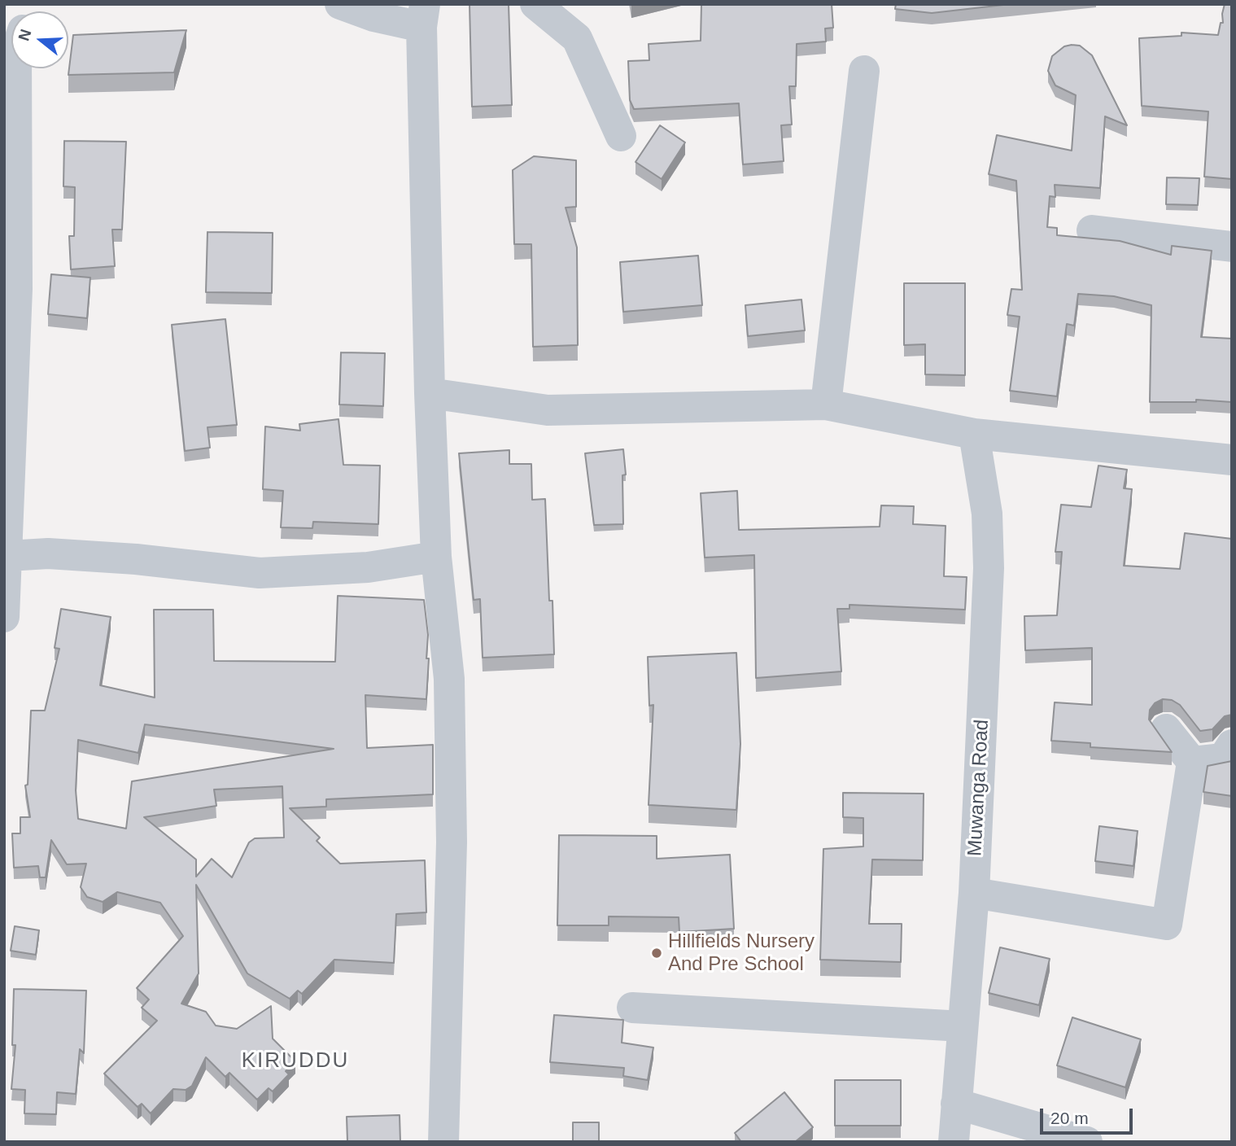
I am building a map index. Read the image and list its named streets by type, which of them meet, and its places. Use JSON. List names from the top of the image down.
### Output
{
  "streets": {
    "street": ["Muwanga Road"]
  },
  "districts": ["KIRUDDU"],
  "places": ["Hillfields Nursery And Pre School"],
  "scale_bar": "20 m",
  "north": "left"
}
